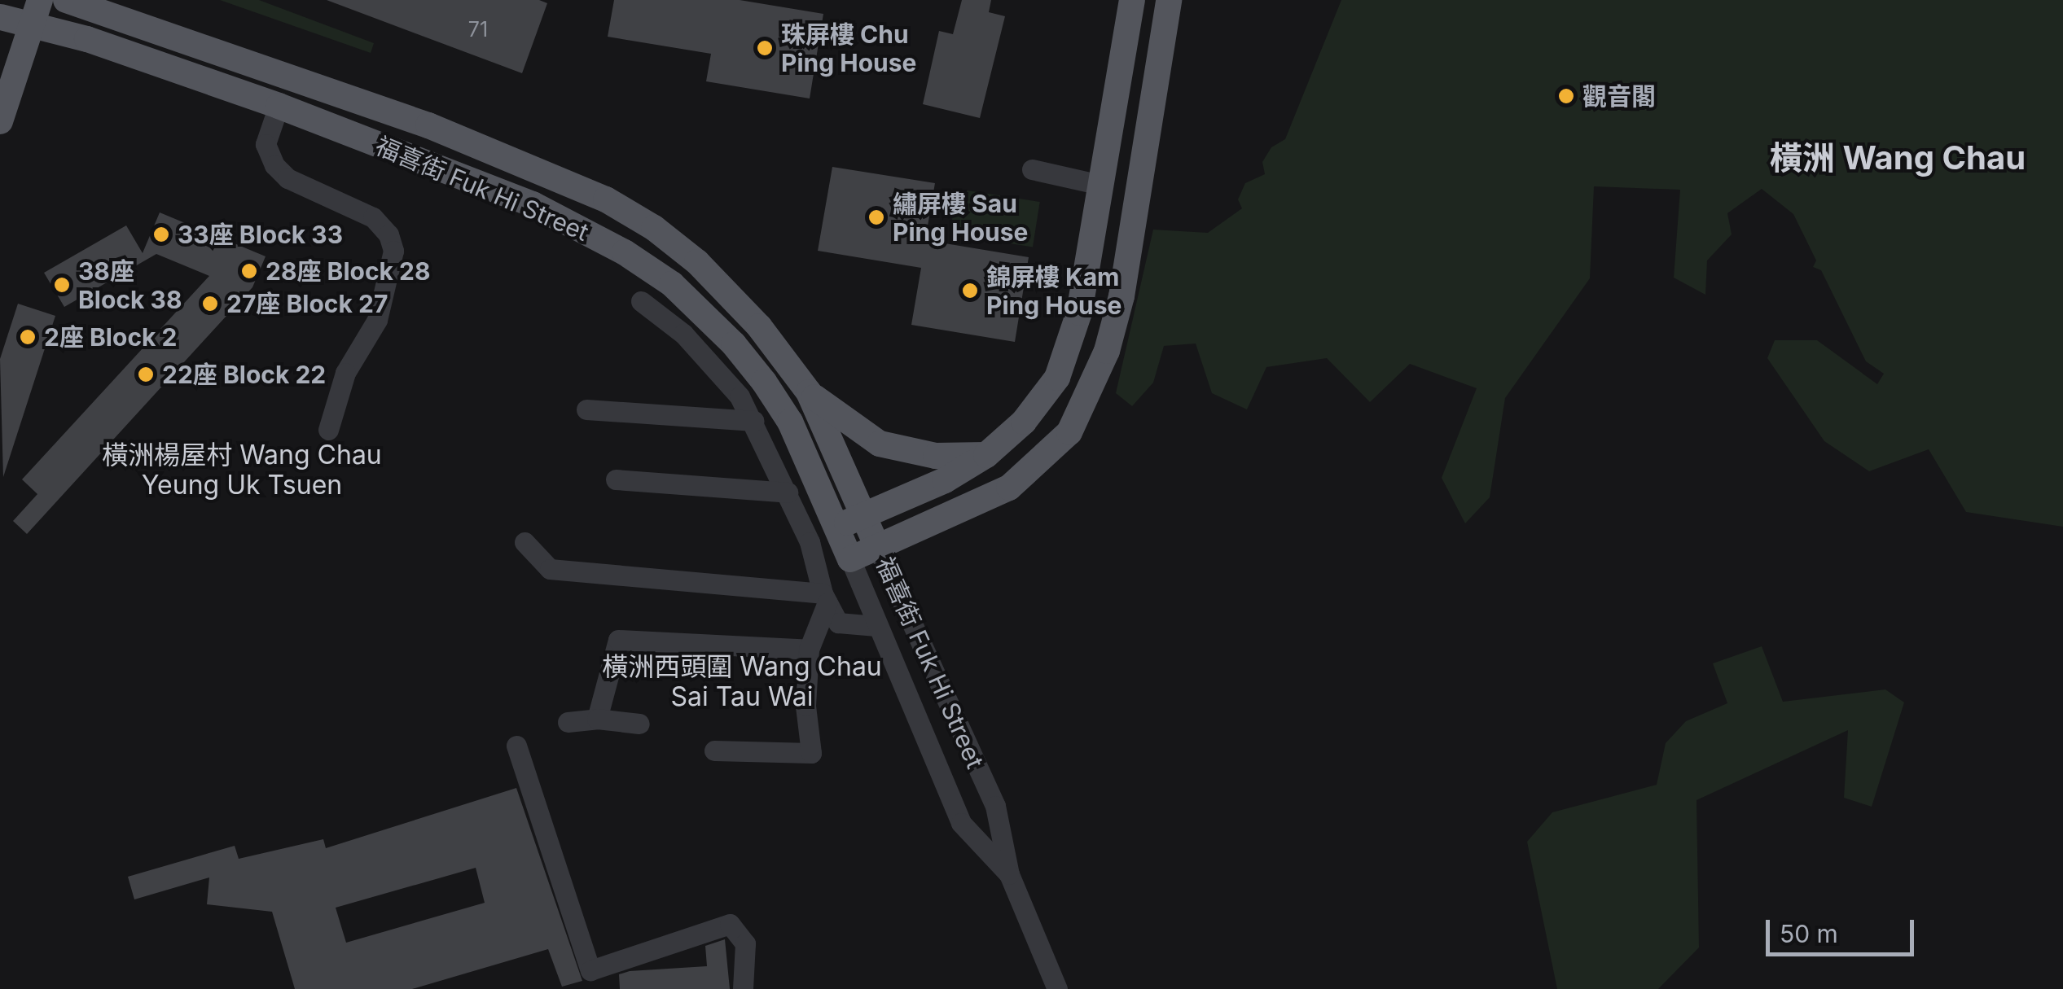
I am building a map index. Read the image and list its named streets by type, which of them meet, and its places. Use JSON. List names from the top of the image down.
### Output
{
  "streets": {
    "main road": ["福喜街 Fuk Hi Street"]
  },
  "districts": ["橫洲 Wang Chau", "橫洲楊屋村 Wang Chau Yeung Uk Tsuen", "橫洲西頭圍 Wang Chau Sai Tau Wai"],
  "places": [
    "珠屏樓 Chu Ping House",
    "觀音閣",
    "繡屏樓 Sau Ping House",
    "33座 Block 33",
    "28座 Block 28",
    "38座 Block 38",
    "錦屏樓 Kam Ping House",
    "27座 Block 27",
    "2座 Block 2",
    "22座 Block 22"
  ],
  "house_numbers": ["71"],
  "scale_bar": "50 m"
}
